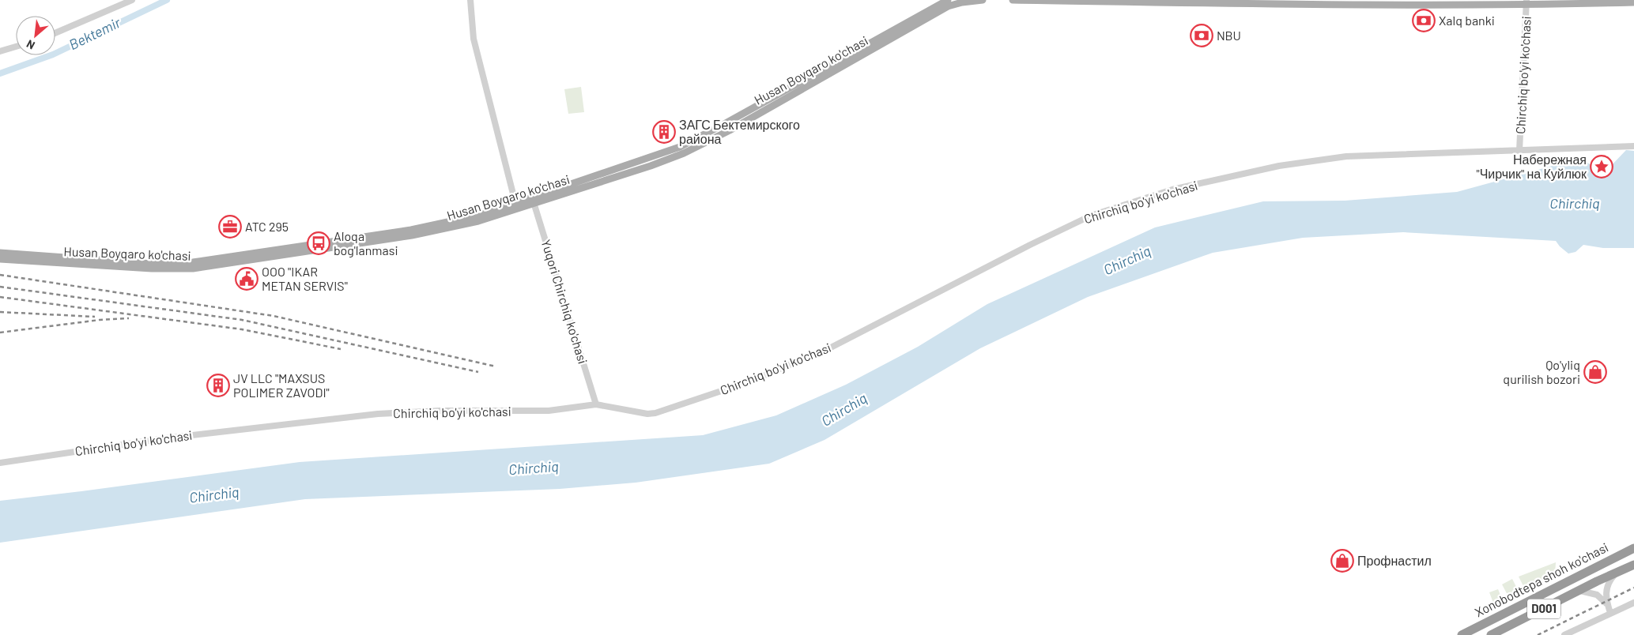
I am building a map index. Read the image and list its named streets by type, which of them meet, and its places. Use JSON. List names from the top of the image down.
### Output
{
  "streets": {
    "highway": ["Xonobodtepa shoh ko'chasi", "D001"],
    "main road": ["Husan Boyqaro ko'chasi"],
    "street": ["Chirchiq bo'yi ko'chasi", "Yuqori Chirchiq ko'chasi"]
  },
  "crossings": [
    ["Husan Boyqaro ko'chasi", "Yuqori Chirchiq ko'chasi"],
    ["Chirchiq bo'yi ko'chasi", "Yuqori Chirchiq ko'chasi"]
  ],
  "water": ["Bektemir", "Chirchiq"],
  "places": {
    "bank": ["Xalq banki", "NBU"],
    "building": ["ЗАГС Бектемирского района", "JV LLC \"MAXSUS POLIMER ZAVODI\""],
    "place": ["Набережная \"Чирчик\" на Куйлюк"],
    "office": ["ATC 295"],
    "bus stop": ["Aloqa bog'lanmasi"],
    "public building": ["OOO \"IKAR METAN SERVIS\""],
    "shop": ["Qo'yliq qurilish bozori", "Профнастил"]
  },
  "north": "bottom left"
}
